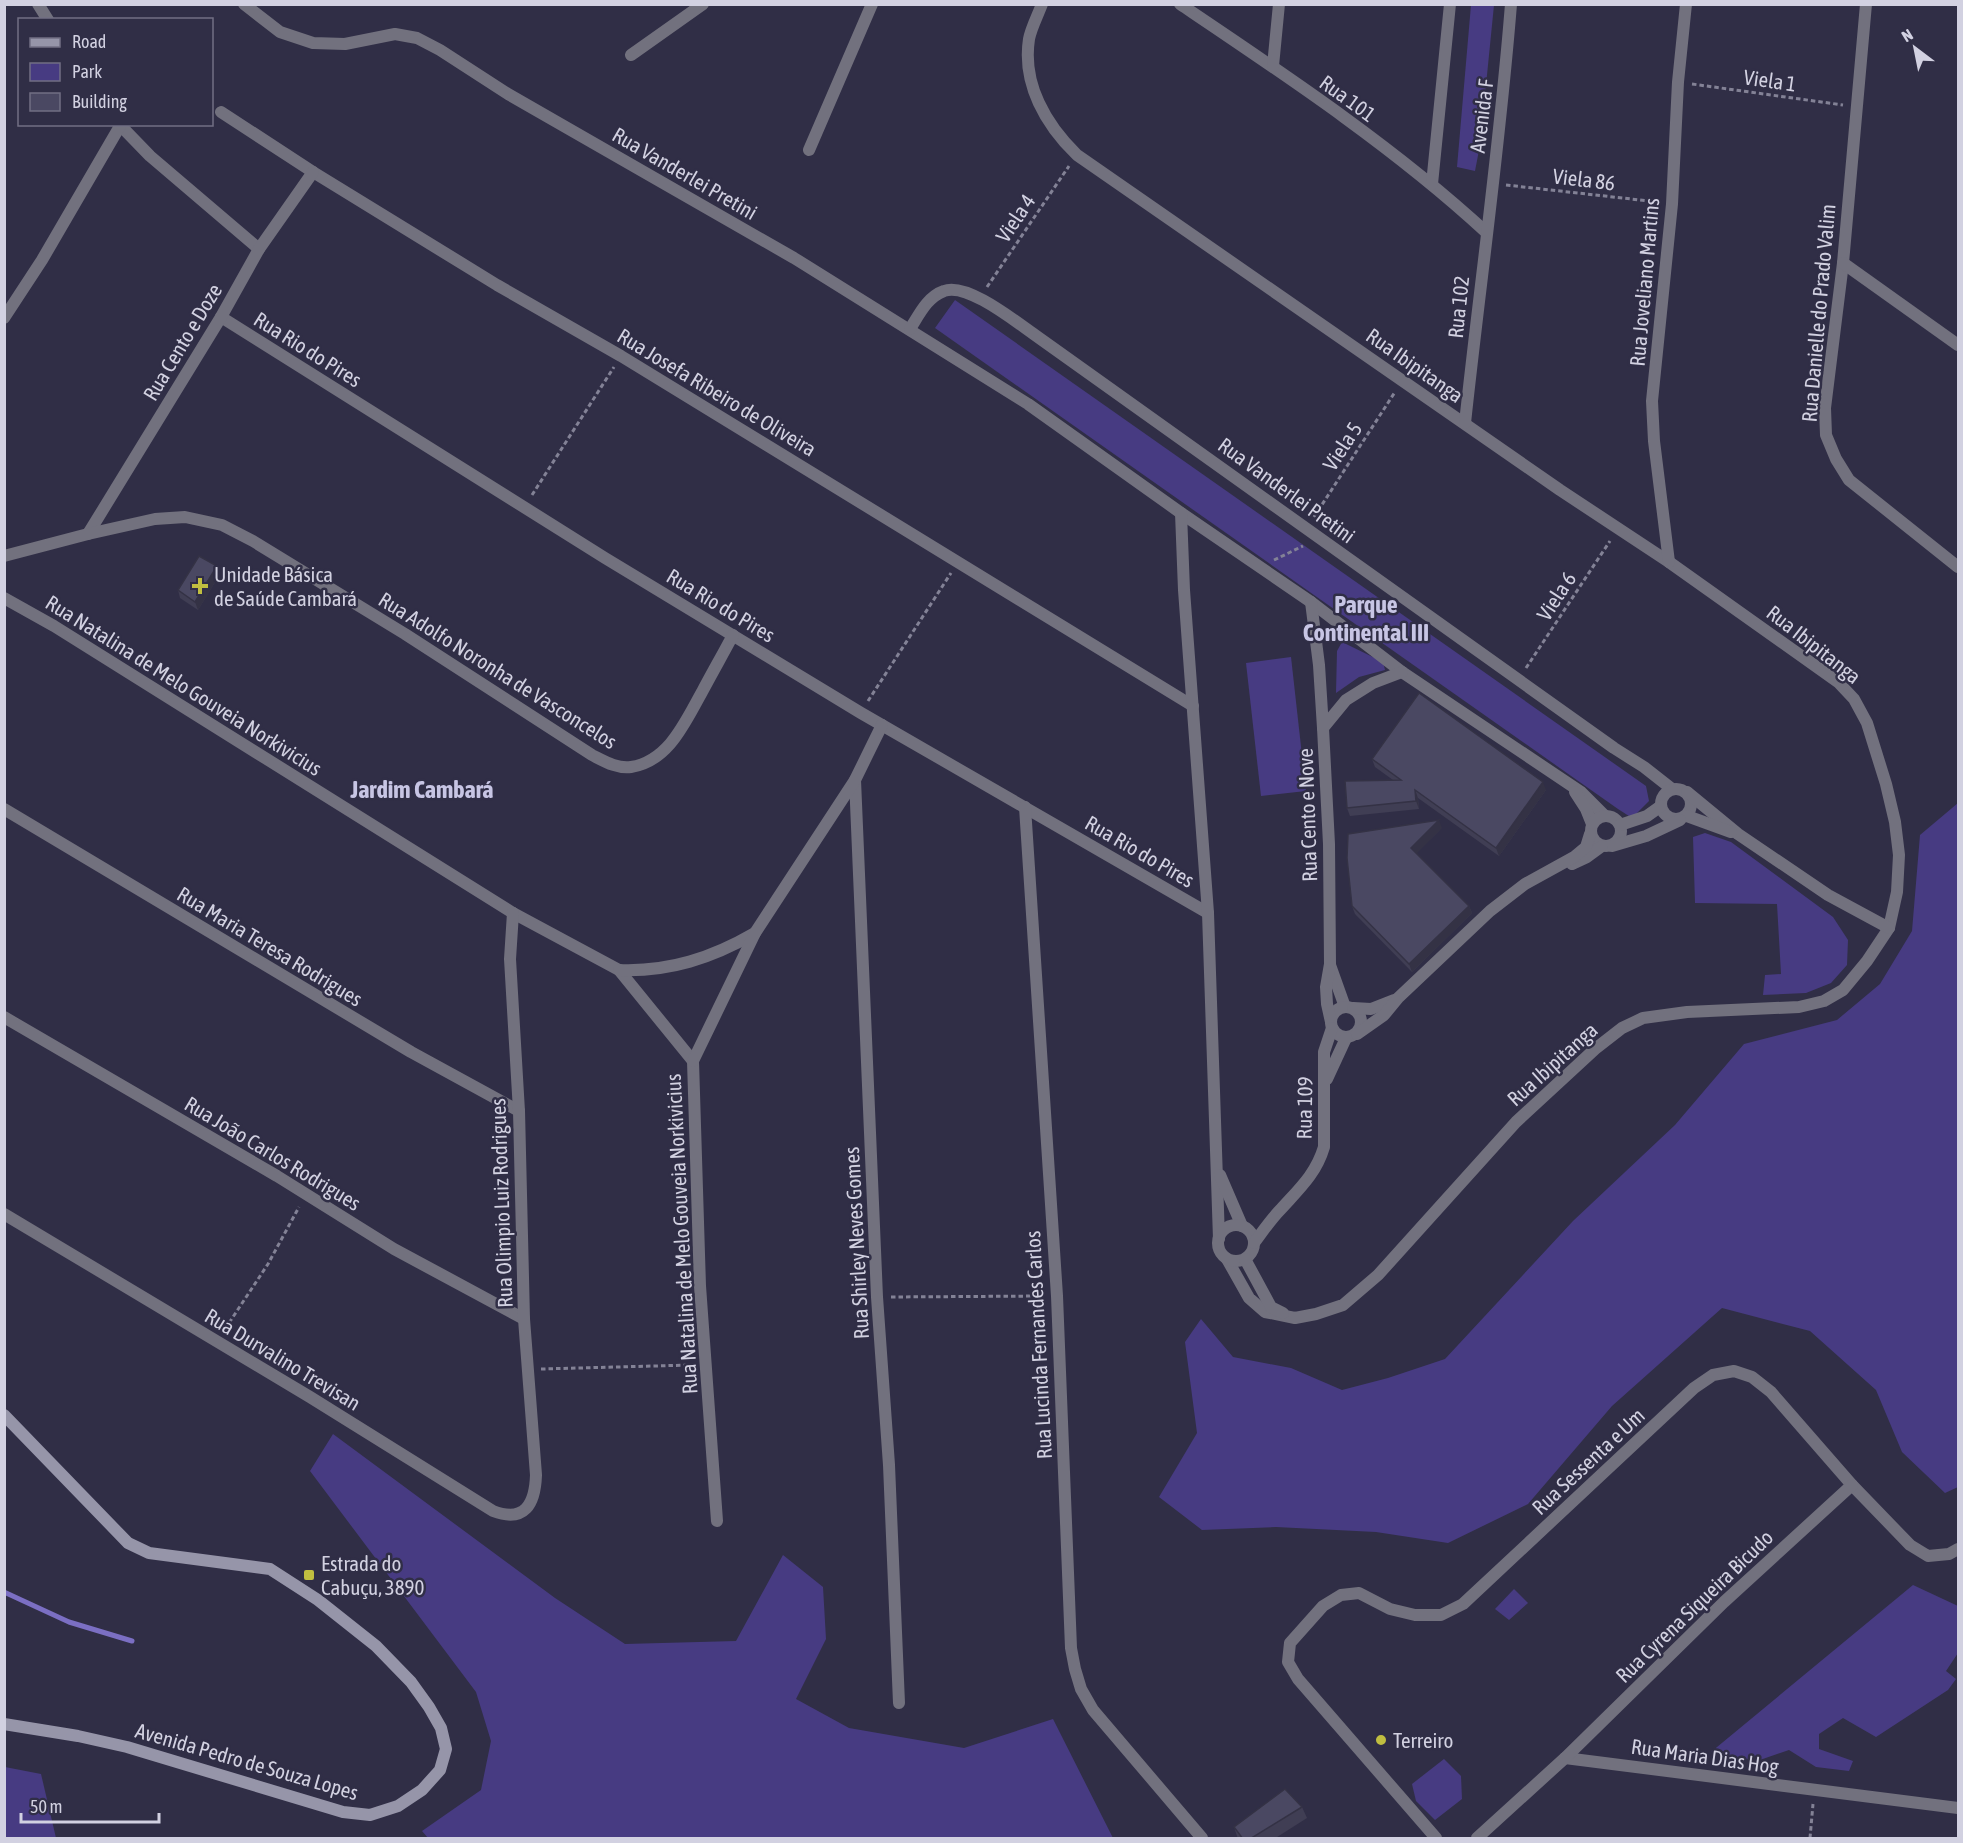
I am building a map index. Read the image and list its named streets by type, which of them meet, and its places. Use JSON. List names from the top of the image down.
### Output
{
  "streets": {
    "main road": ["Avenida Pedro de Souza Lopes"],
    "street": [
      "Rua 101",
      "Avenida F",
      "Rua Vanderlei Pretini",
      "Rua Joveliano Martins",
      "Rua 102",
      "Rua Danielle do Prado Valim",
      "Rua Cento e Doze",
      "Rua Rio do Pires",
      "Rua Ibipitanga",
      "Rua Josefa Ribeiro de Oliveira",
      "Rua Adolfo Noronha de Vasconcelos",
      "Rua Natalina de Melo Gouveia Norkivicius",
      "Rua Cento e Nove",
      "Rua Maria Teresa Rodrigues",
      "Rua 109",
      "Rua João Carlos Rodrigues",
      "Rua Olimpio Luiz Rodrigues",
      "Rua Shirley Neves Gomes",
      "Rua Lucinda Fernandes Carlos",
      "Rua Durvalino Trevisan",
      "Rua Sessenta e Um",
      "Rua Cyrena Siqueira Bicudo",
      "Rua Maria Dias Hog"
    ],
    "path": [
      "Viela 1",
      "Viela 86",
      "Viela 4",
      "Viela 5",
      "Viela 6"
    ]
  },
  "crossings": [
    ["Viela 1", "Rua Joveliano Martins"],
    ["Viela 1", "Rua Danielle do Prado Valim"],
    ["Rua 101", "Avenida F"],
    ["Rua 101", "Rua 102"],
    ["Avenida F", "Viela 86"],
    ["Avenida F", "Rua 102"],
    ["Rua Vanderlei Pretini", "Viela 4"],
    ["Rua Vanderlei Pretini", "Viela 5"],
    ["Rua Vanderlei Pretini", "Viela 6"],
    ["Rua Vanderlei Pretini", "Rua Cento e Nove"],
    ["Viela 86", "Rua Joveliano Martins"],
    ["Viela 4", "Rua Ibipitanga"],
    ["Rua Joveliano Martins", "Rua Ibipitanga"],
    ["Rua 102", "Rua Ibipitanga"],
    ["Rua Cento e Doze", "Rua Rio do Pires"],
    ["Rua Cento e Doze", "Rua Josefa Ribeiro de Oliveira"],
    ["Rua Cento e Doze", "Rua Adolfo Noronha de Vasconcelos"],
    ["Rua Rio do Pires", "Rua Adolfo Noronha de Vasconcelos"],
    ["Rua Rio do Pires", "Rua Lucinda Fernandes Carlos"],
    ["Rua Ibipitanga", "Viela 5"],
    ["Rua Ibipitanga", "Viela 6"],
    ["Rua Ibipitanga", "Rua 109"],
    ["Rua Natalina de Melo Gouveia Norkivicius", "Rua Olimpio Luiz Rodrigues"],
    ["Rua Cento e Nove", "Rua 109"],
    ["Rua Maria Teresa Rodrigues", "Rua Olimpio Luiz Rodrigues"],
    ["Rua João Carlos Rodrigues", "Rua Olimpio Luiz Rodrigues"],
    ["Rua Olimpio Luiz Rodrigues", "Rua Durvalino Trevisan"],
    ["Rua Sessenta e Um", "Rua Cyrena Siqueira Bicudo"],
    ["Rua Cyrena Siqueira Bicudo", "Rua Maria Dias Hog"]
  ],
  "districts": ["Parque Continental III", "Jardim Cambará"],
  "places": {
    "health": ["Unidade Básica de Saúde Cambará"],
    "transit": ["Estrada do Cabuçu, 3890"],
    "other": ["Terreiro"]
  },
  "legend": ["Road", "Park", "Building"],
  "scale_bar": "50 m",
  "north": "top left"
}
